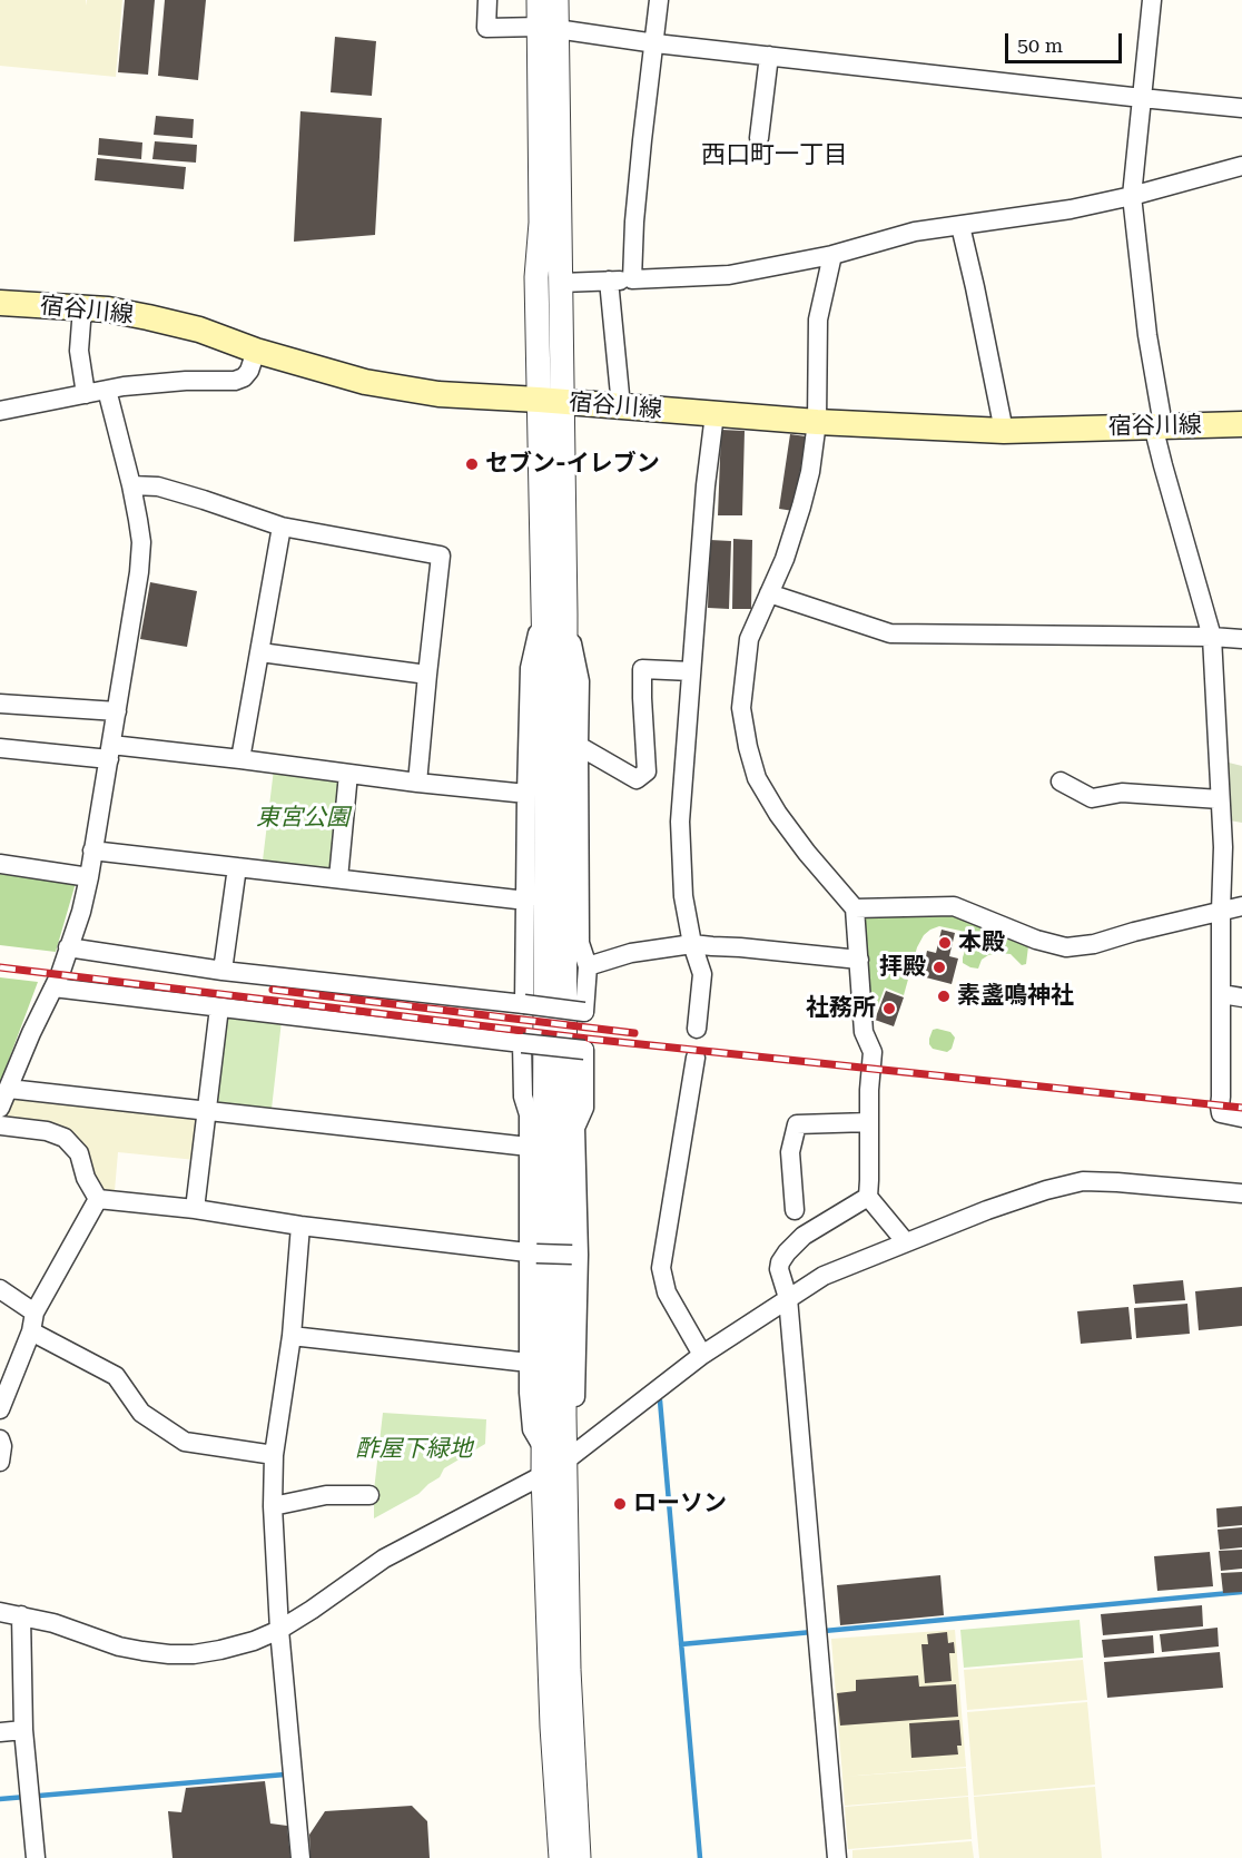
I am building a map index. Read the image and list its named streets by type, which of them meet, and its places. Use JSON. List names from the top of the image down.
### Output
{
  "streets": {
    "main road": ["宿谷川線"]
  },
  "districts": ["西口町一丁目"],
  "parks": ["東宮公園", "酢屋下緑地"],
  "places": [
    "セブン-イレブン",
    "本殿",
    "拝殿",
    "素盞鳴神社",
    "社務所",
    "ローソン"
  ],
  "scale_bar": "50 m"
}
